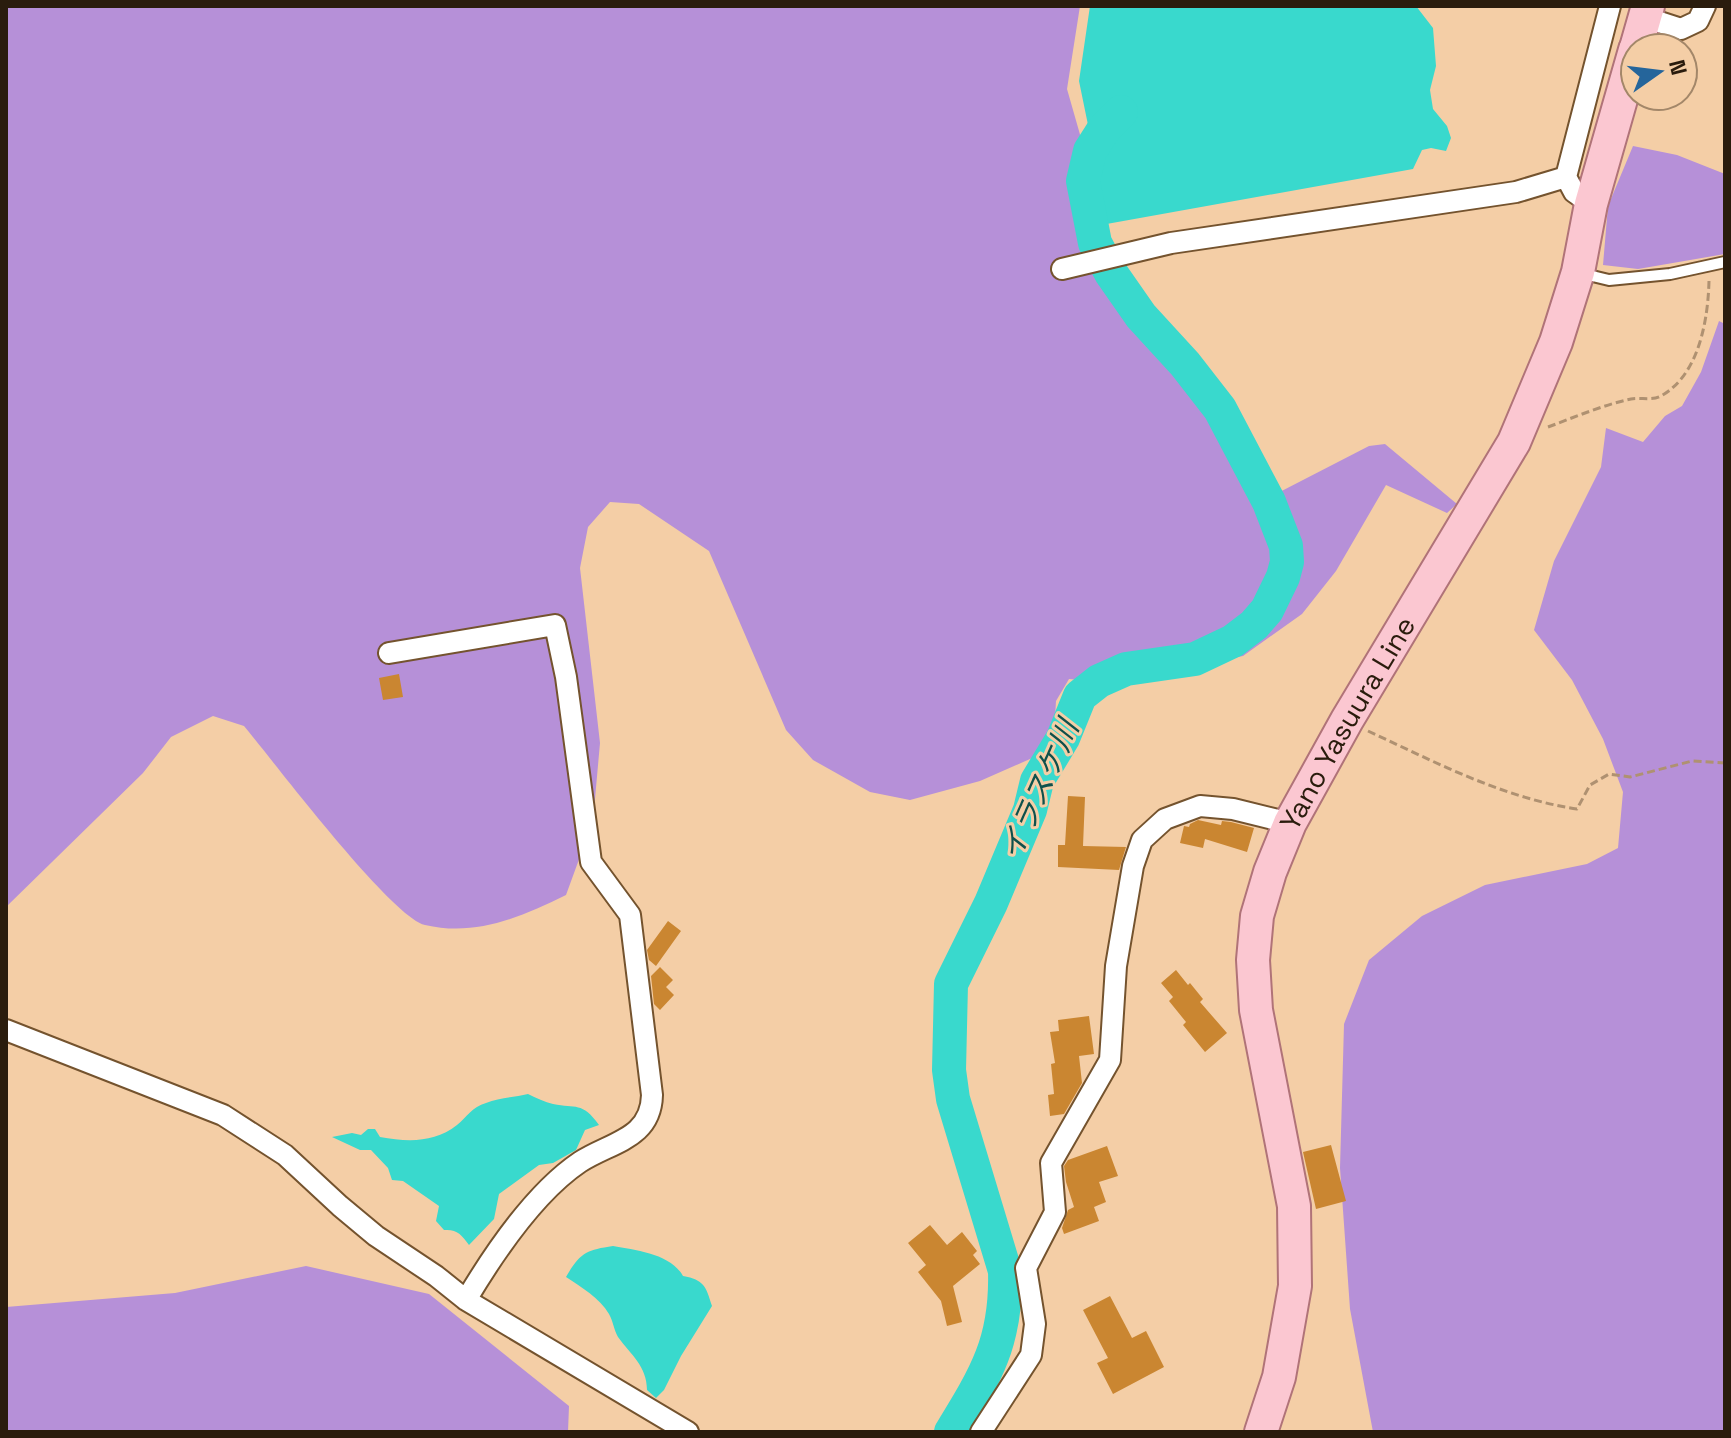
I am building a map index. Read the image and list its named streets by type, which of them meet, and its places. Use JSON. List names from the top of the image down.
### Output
{
  "streets": {
    "main road": ["Yano Yasuura Line"]
  },
  "water": ["イラスケ川"],
  "north": "right"
}
